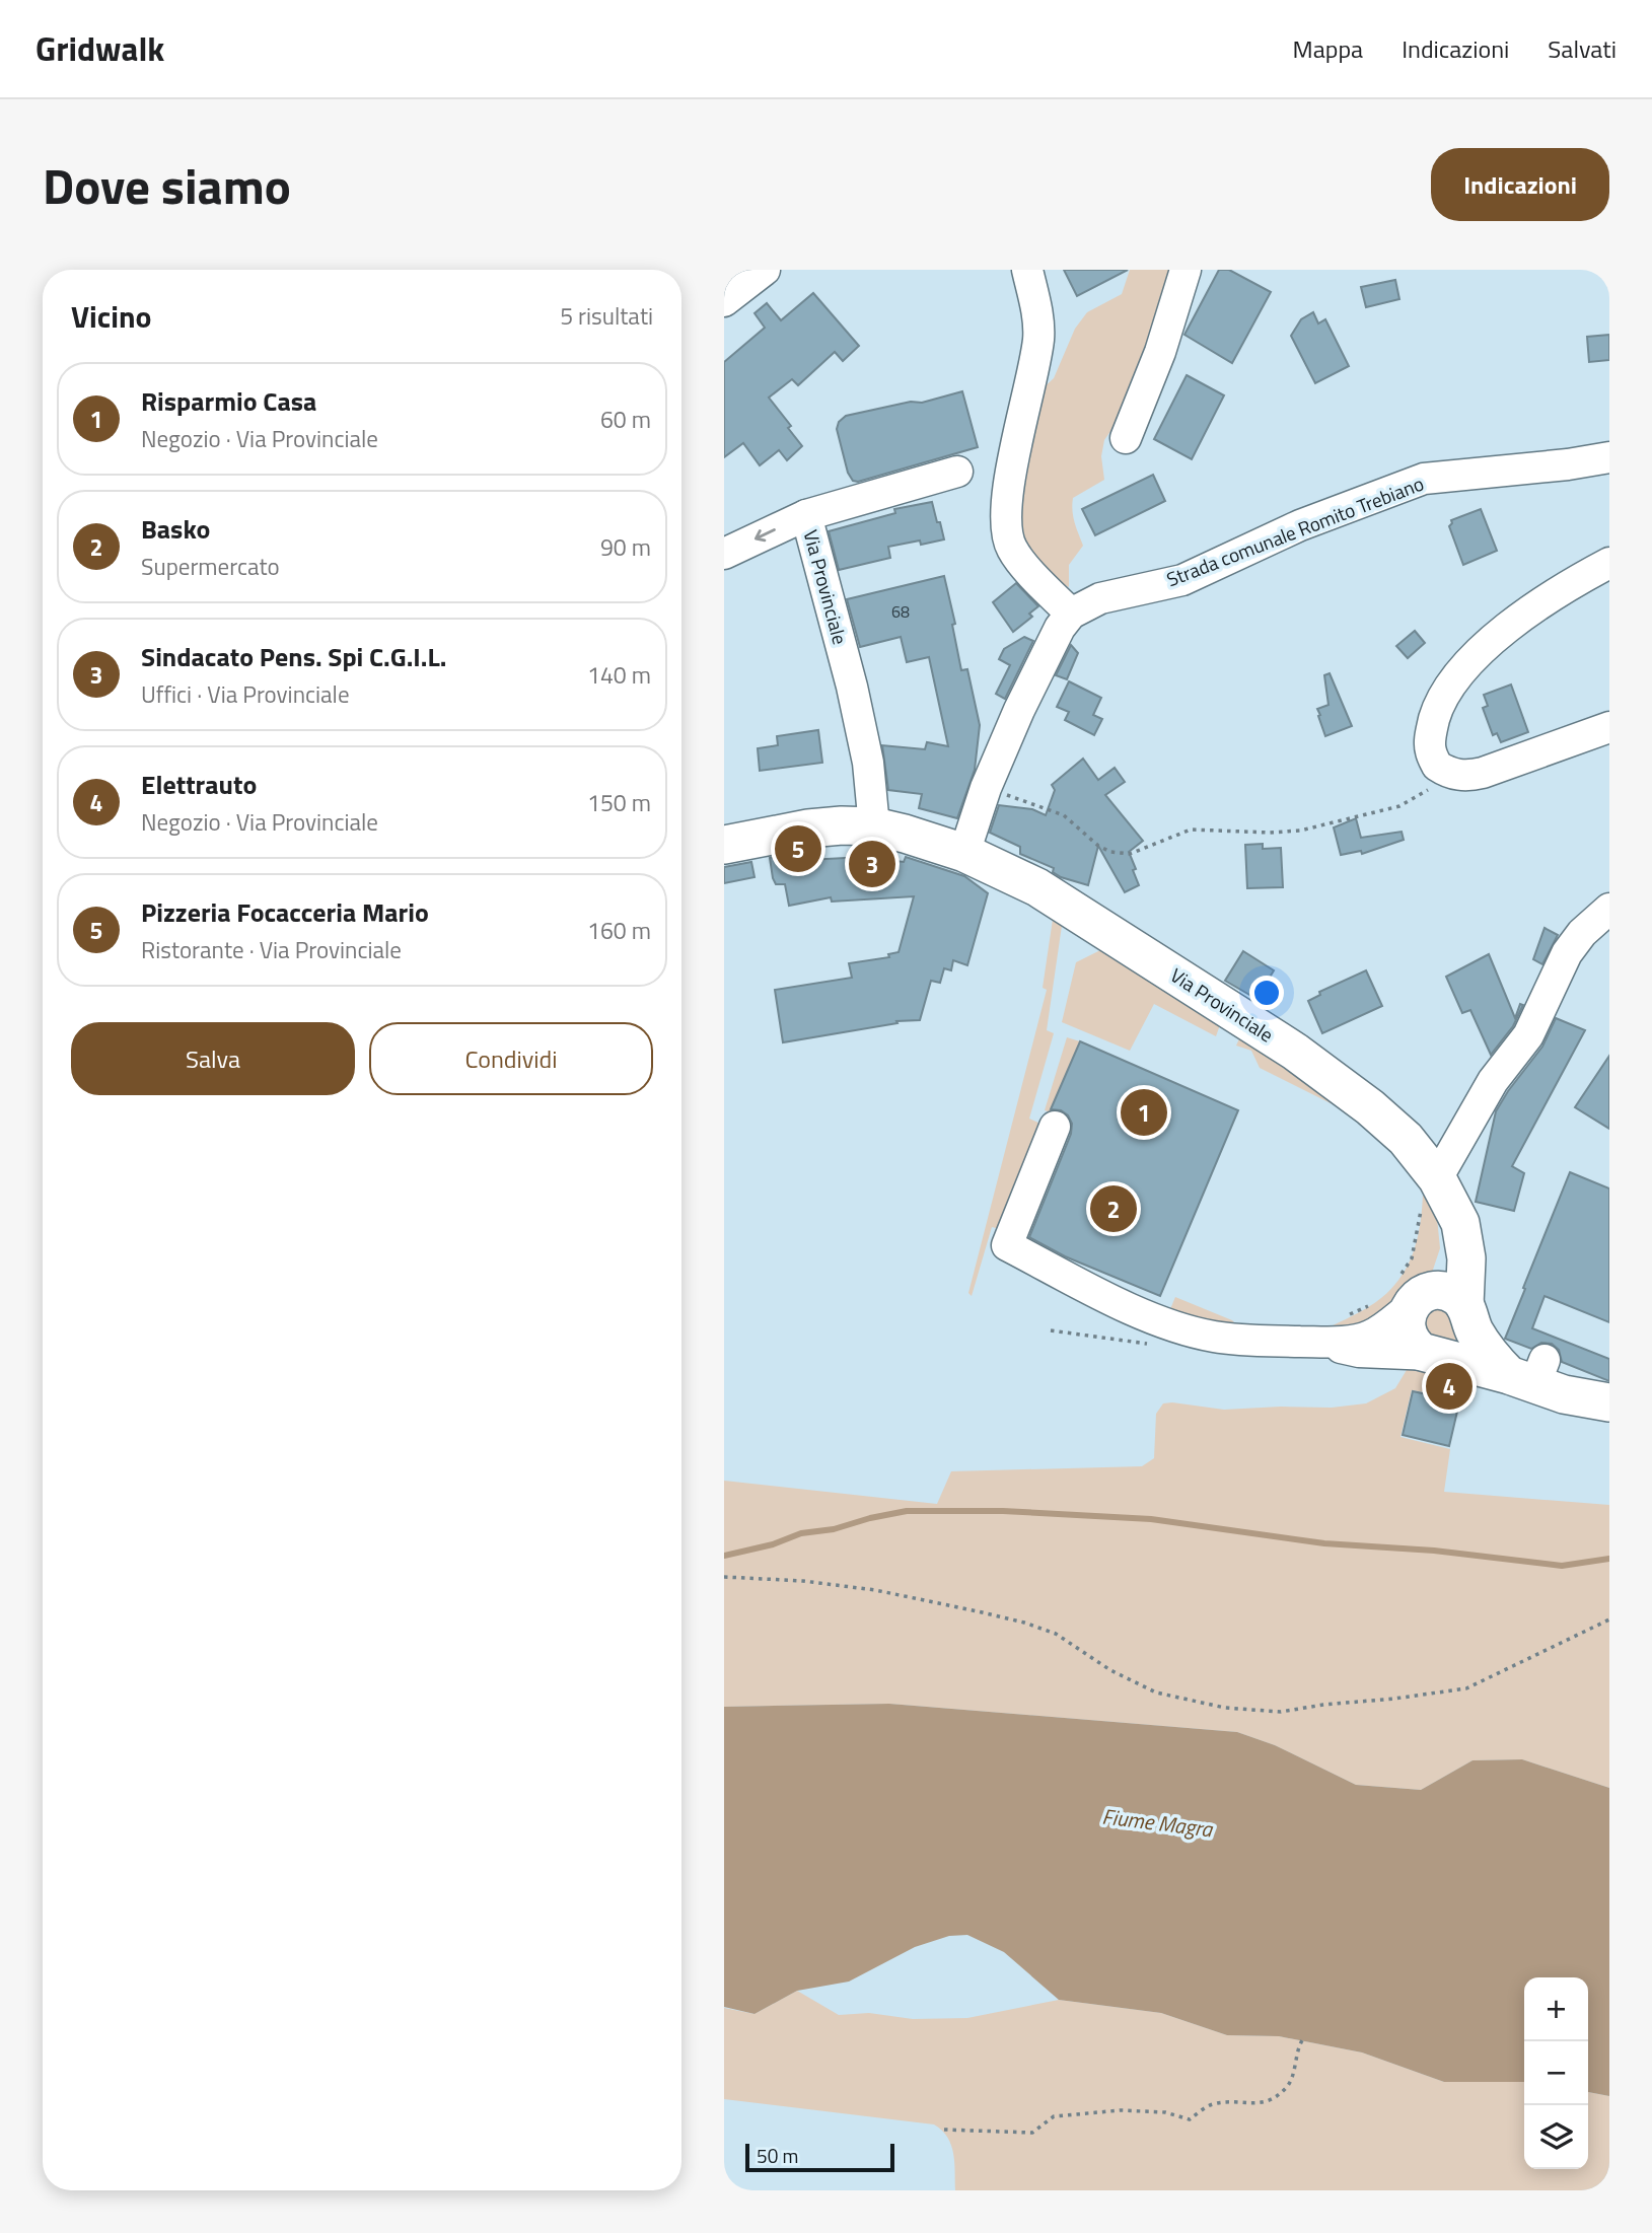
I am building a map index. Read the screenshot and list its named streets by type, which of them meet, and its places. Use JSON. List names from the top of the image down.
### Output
{
  "streets": {
    "main road": ["Via Provinciale"],
    "street": ["Strada comunale Romito Trebiano"]
  },
  "water": ["Fiume Magra"],
  "house_numbers": ["68"],
  "scale_bar": "50 m",
  "page": {
    "header": "Gridwalk",
    "nav": ["Mappa", "Indicazioni", "Salvati"],
    "title": "Dove siamo",
    "buttons": [
      "Indicazioni",
      ["Salva", "Condividi"]
    ],
    "heading": ["Vicino", "5 risultati"],
    "list": [
      {
        "mark": "1",
        "name": "Risparmio Casa",
        "note": "Negozio · Via Provinciale",
        "value": "60 m"
      },
      {
        "mark": "2",
        "name": "Basko",
        "note": "Supermercato",
        "value": "90 m"
      },
      {
        "mark": "3",
        "name": "Sindacato Pens. Spi C.G.I.L.",
        "note": "Uffici · Via Provinciale",
        "value": "140 m"
      },
      {
        "mark": "4",
        "name": "Elettrauto",
        "note": "Negozio · Via Provinciale",
        "value": "150 m"
      },
      {
        "mark": "5",
        "name": "Pizzeria Focacceria Mario",
        "note": "Ristorante · Via Provinciale",
        "value": "160 m"
      }
    ],
    "pins": [
      "5",
      "3",
      "1",
      "2",
      "4"
    ],
    "map_buttons": ["+", "−"],
    "scale": "50 m"
  }
}
